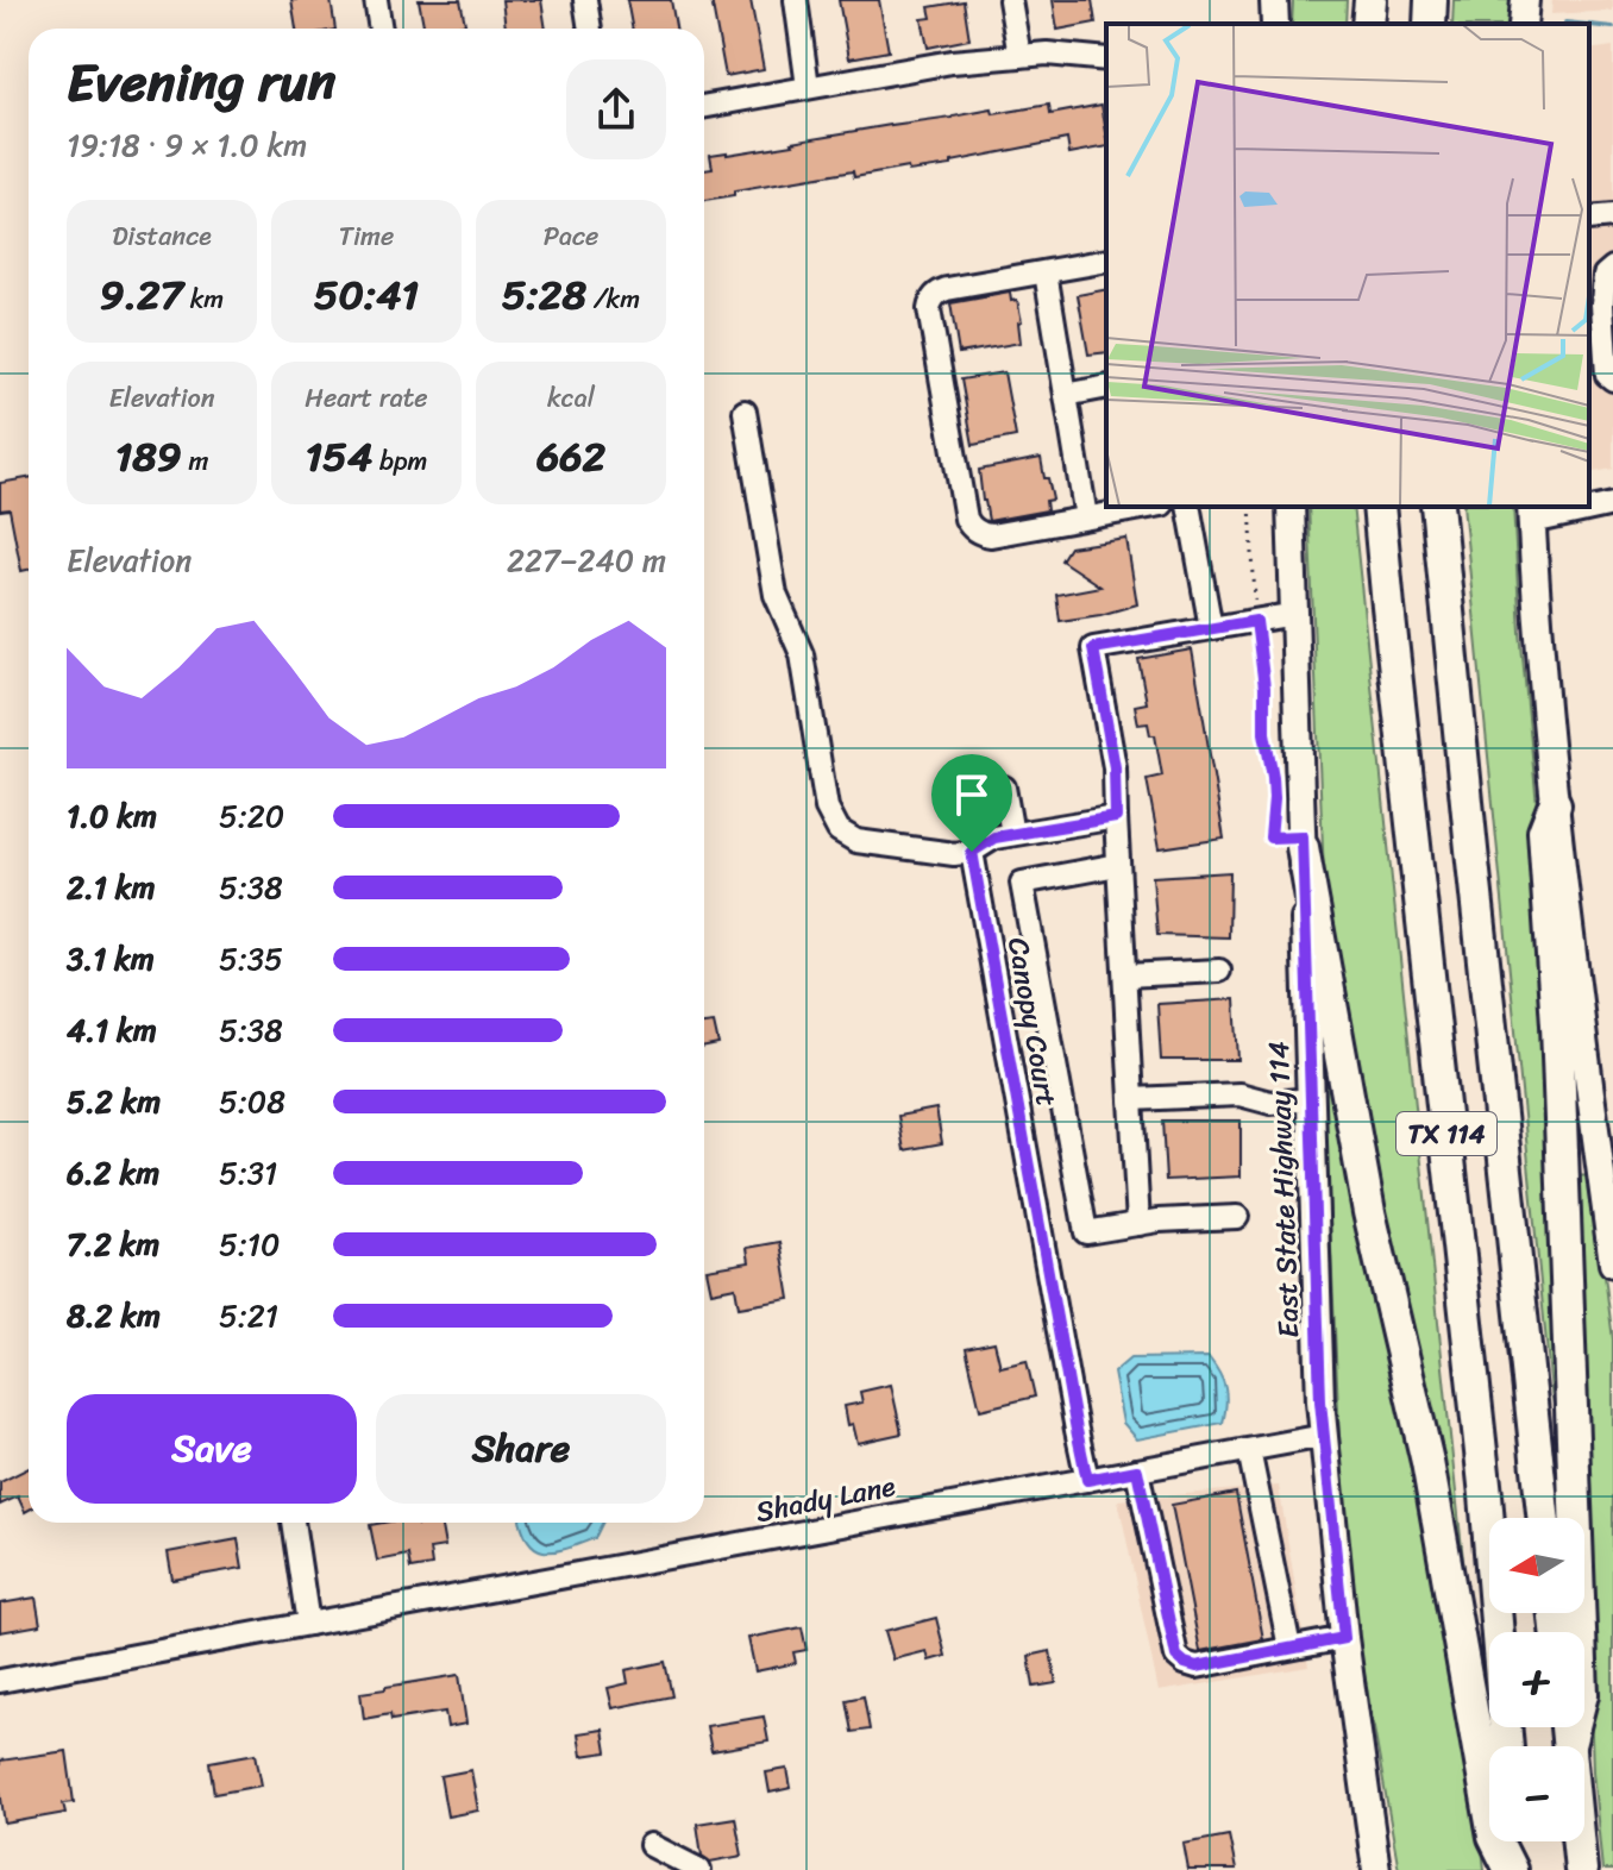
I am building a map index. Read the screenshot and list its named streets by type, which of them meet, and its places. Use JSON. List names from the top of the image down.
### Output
{
  "streets": {
    "highway": ["TX 114"],
    "main road": ["East State Highway 114"],
    "street": ["Canopy Court", "Shady Lane"]
  },
  "crossings": [
    ["Canopy Court", "Shady Lane"],
    ["East State Highway 114", "Shady Lane"]
  ],
  "north": "left",
  "page": {
    "heading": ["Evening run", "19:18 · 9 × 1.0 km"],
    "stats": [
      ["Distance", "9.27 km"],
      ["Time", "50:41"],
      ["Pace", "5:28 /km"],
      ["Elevation", "189 m"],
      ["Heart rate", "154 bpm"],
      ["kcal", "662"]
    ],
    "chart": ["Elevation", "227–240 m"],
    "list": [
      {
        "name": "1.0 km",
        "note": "5:20"
      },
      {
        "name": "2.1 km",
        "note": "5:38"
      },
      {
        "name": "3.1 km",
        "note": "5:35"
      },
      {
        "name": "4.1 km",
        "note": "5:38"
      },
      {
        "name": "5.2 km",
        "note": "5:08"
      },
      {
        "name": "6.2 km",
        "note": "5:31"
      },
      {
        "name": "7.2 km",
        "note": "5:10"
      },
      {
        "name": "8.2 km",
        "note": "5:21"
      }
    ],
    "buttons": ["Save", "Share"],
    "map_buttons": ["+", "−"]
  }
}
